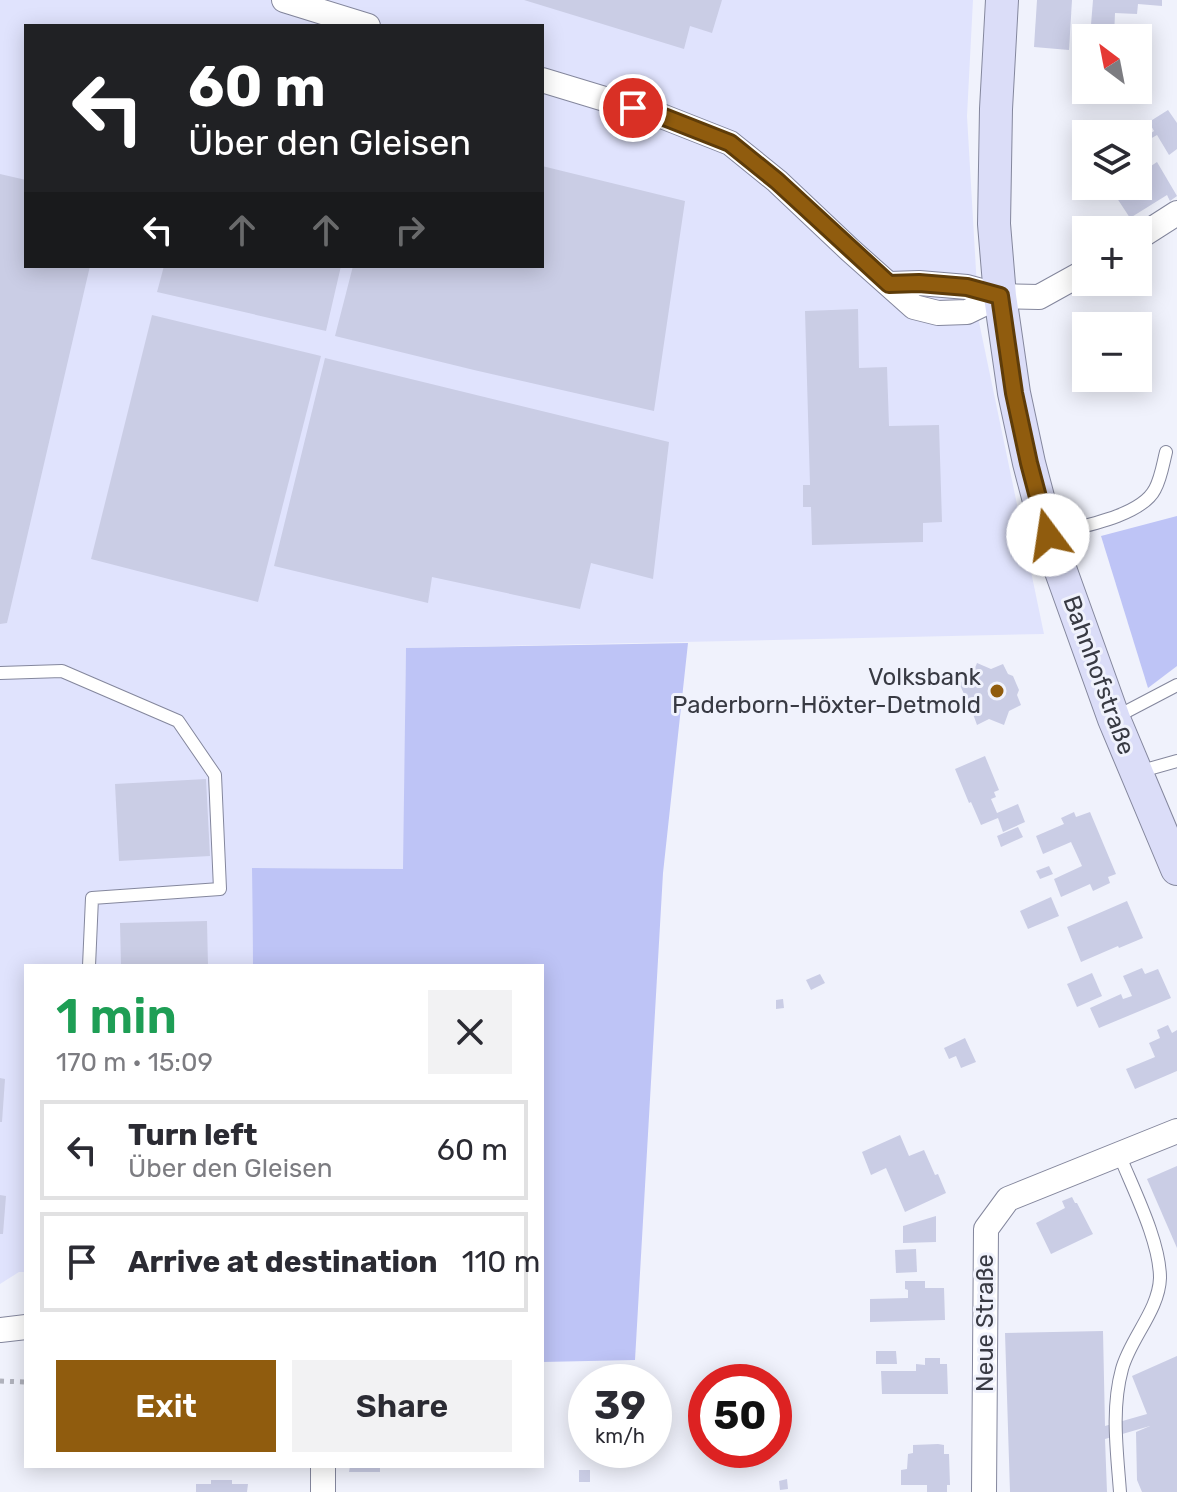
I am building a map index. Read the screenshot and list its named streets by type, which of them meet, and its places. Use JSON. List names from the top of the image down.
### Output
{
  "streets": {
    "main road": ["Bahnhofstraße"],
    "street": ["Neue Straße"]
  },
  "places": ["Volksbank Paderborn-Höxter-Detmold"],
  "north": "top left",
  "page": {
    "map_buttons": ["+", "−"],
    "turn": ["60 m", "Über den Gleisen"],
    "heading": ["1 min", "170 m · 15:09"],
    "list": [
      {
        "name": "Turn left",
        "note": "Über den Gleisen",
        "value": "60 m"
      },
      {
        "name": "Arrive at destination",
        "value": "110 m"
      }
    ],
    "buttons": ["Exit", "Share"],
    "speed": "39 km/h",
    "limit": "50"
  }
}
